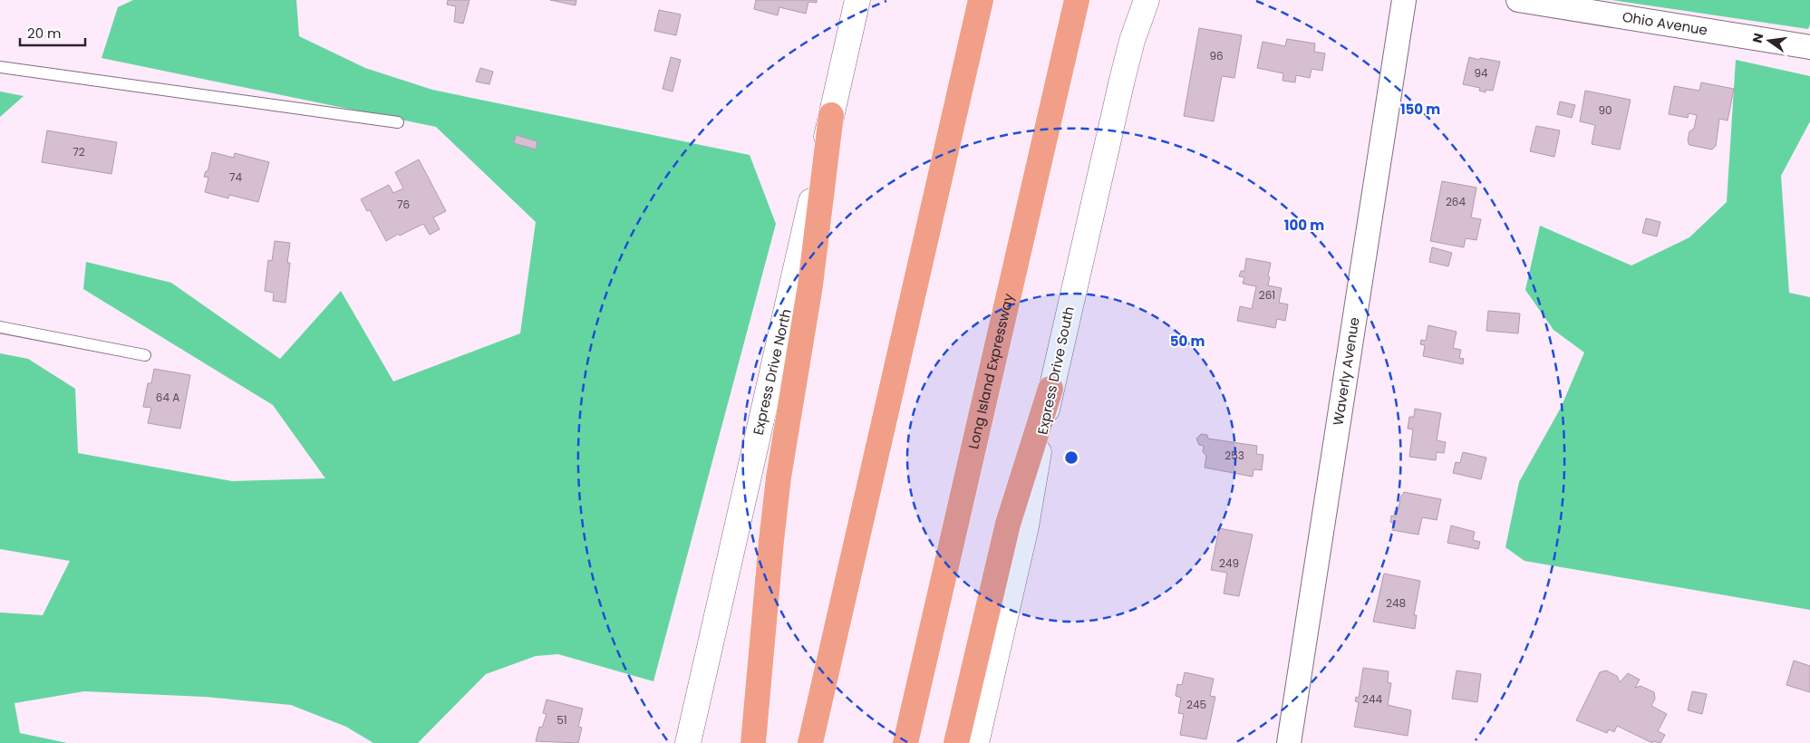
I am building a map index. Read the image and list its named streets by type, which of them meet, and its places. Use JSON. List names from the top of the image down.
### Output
{
  "streets": {
    "highway": ["Long Island Expressway"],
    "main road": ["Express Drive South", "Express Drive North"],
    "street": ["Ohio Avenue", "Waverly Avenue"]
  },
  "house_numbers": [
    "96",
    "94",
    "90",
    "72",
    "74",
    "264",
    "76",
    "261",
    "64 A",
    "253",
    "249",
    "248",
    "244",
    "245",
    "51"
  ],
  "scale_bar": "20 m",
  "north": "left",
  "rings": ["150 m", "100 m", "50 m"]
}
